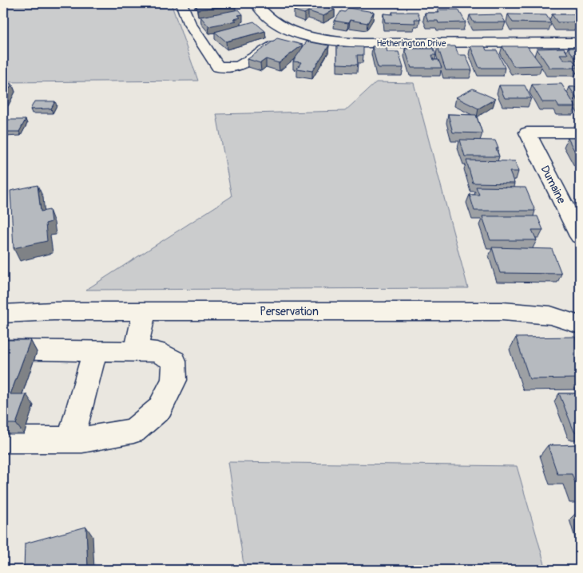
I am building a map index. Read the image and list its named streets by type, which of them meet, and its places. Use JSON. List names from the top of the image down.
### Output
{
  "streets": {
    "street": ["Hetherington Drive", "Dumaine", "Perservation"]
  }
}
